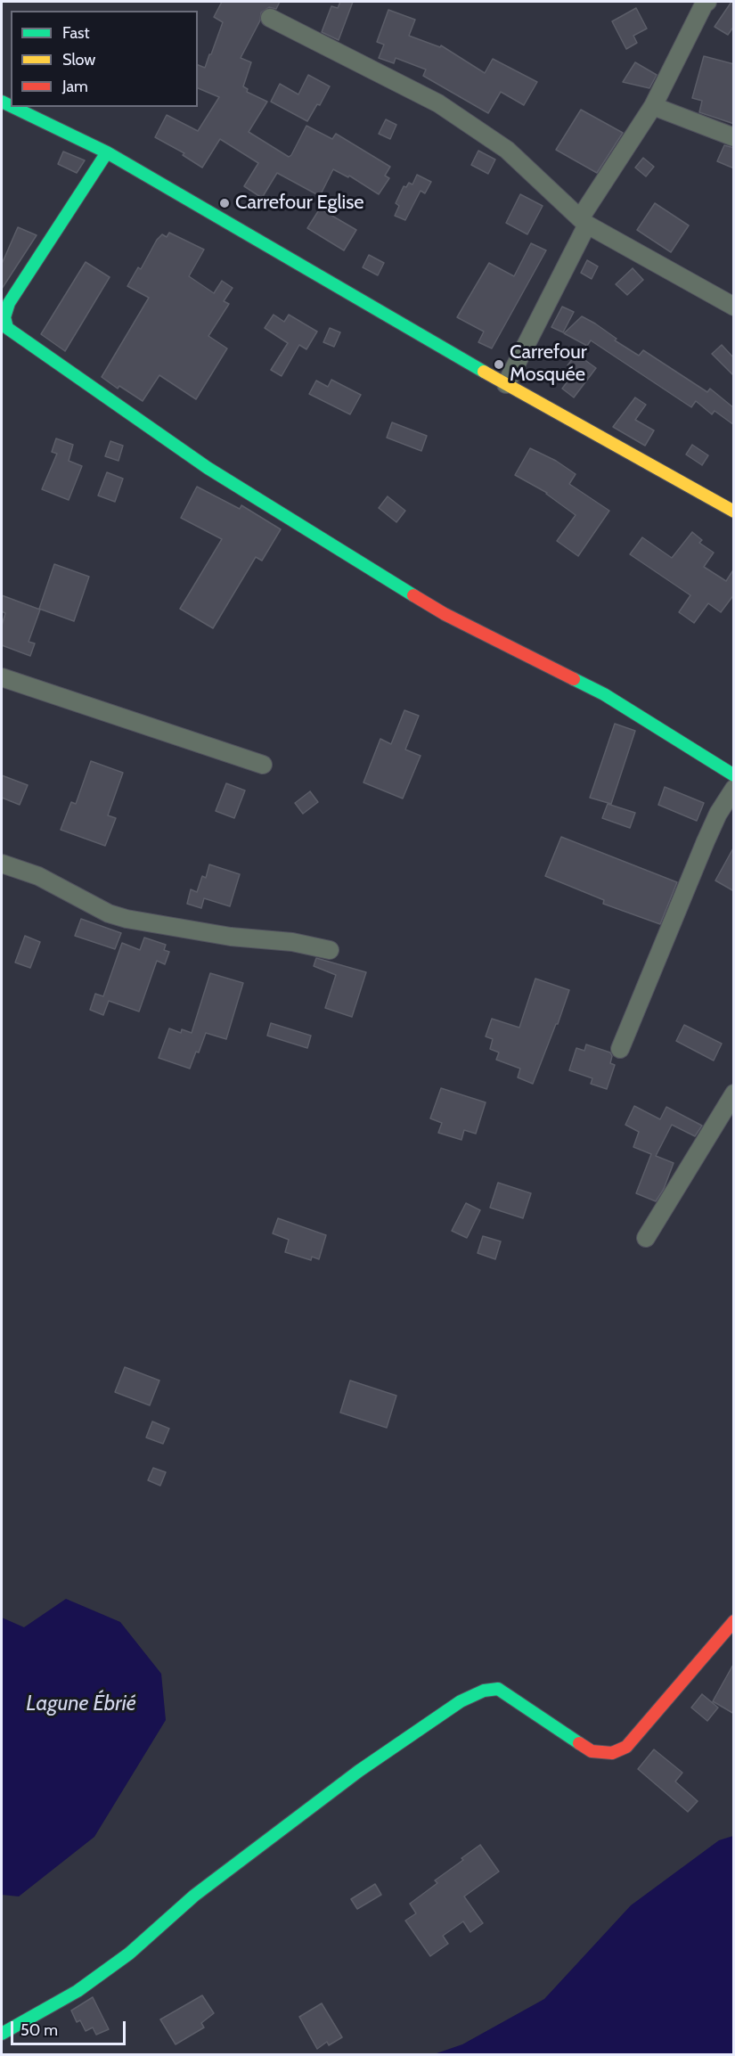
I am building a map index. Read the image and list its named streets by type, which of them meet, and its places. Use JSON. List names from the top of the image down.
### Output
{
  "water": ["Lagune Ébrié"],
  "places": ["Carrefour Eglise", "Carrefour Mosquée"],
  "legend": ["Fast", "Slow", "Jam"],
  "scale_bar": "50 m"
}
